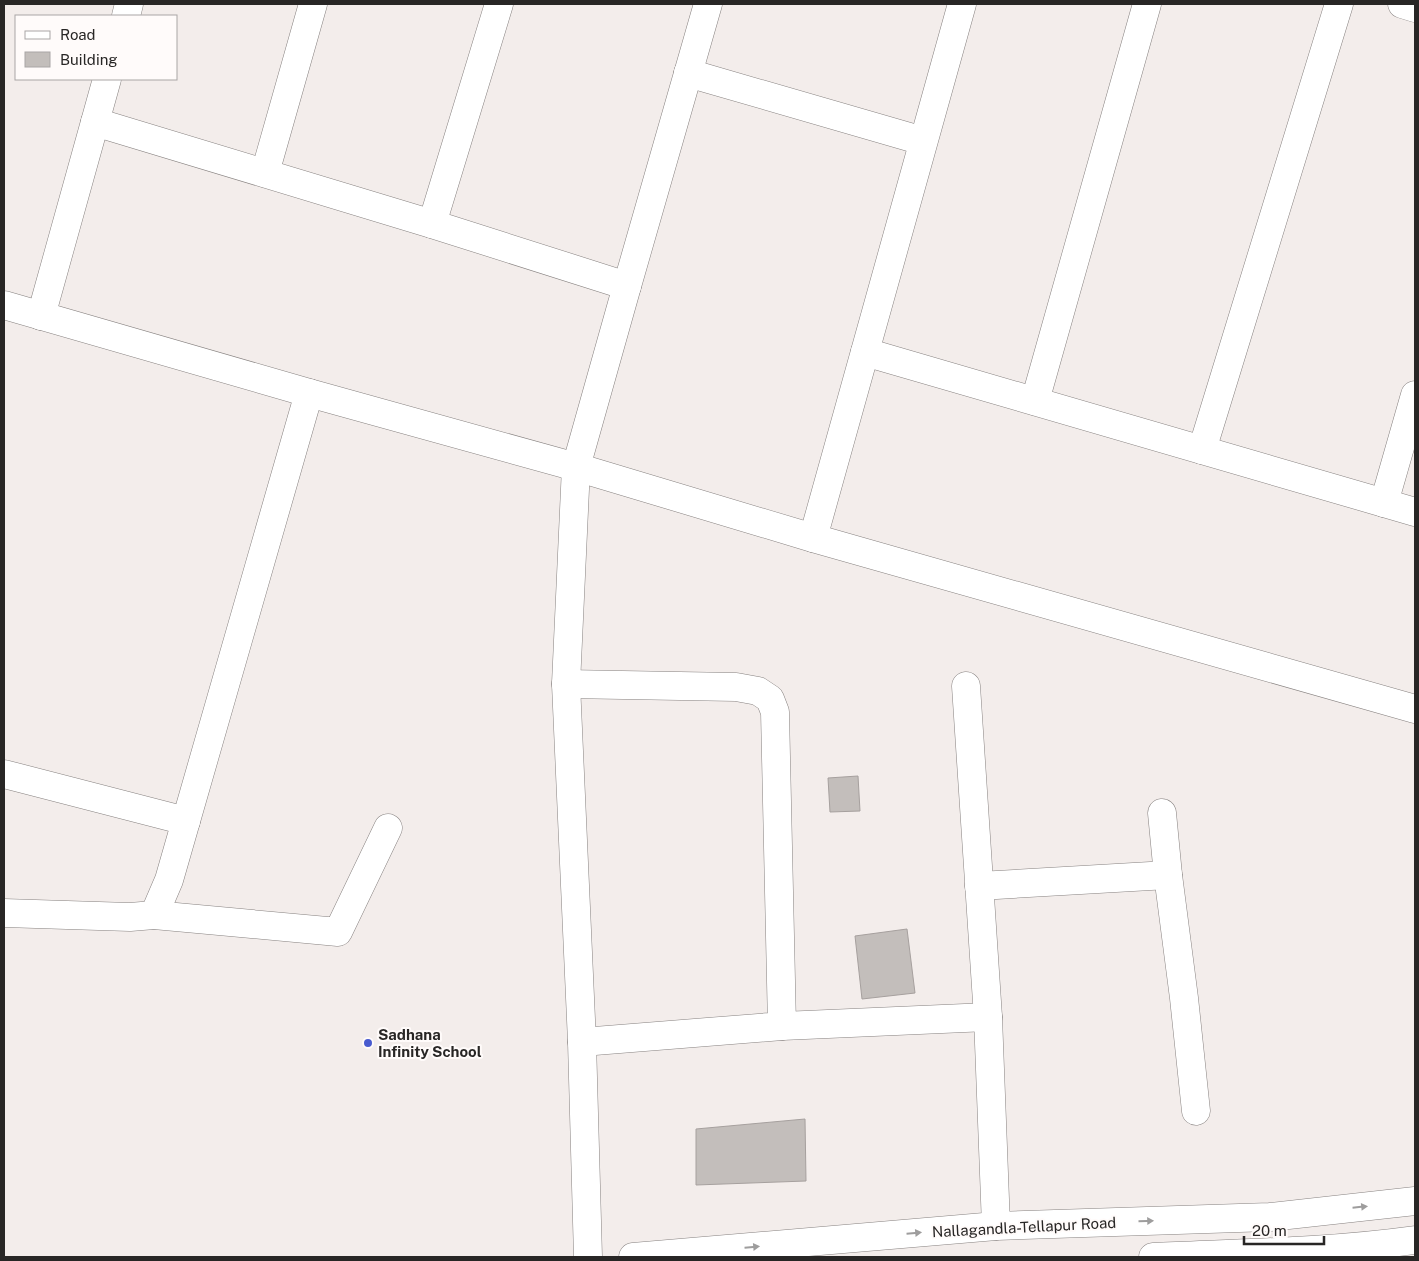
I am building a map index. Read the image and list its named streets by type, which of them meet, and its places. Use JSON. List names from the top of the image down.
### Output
{
  "streets": {
    "street": ["Nallagandla-Tellapur Road"]
  },
  "places": ["Sadhana Infinity School"],
  "legend": ["Road", "Building"],
  "scale_bar": "20 m"
}
